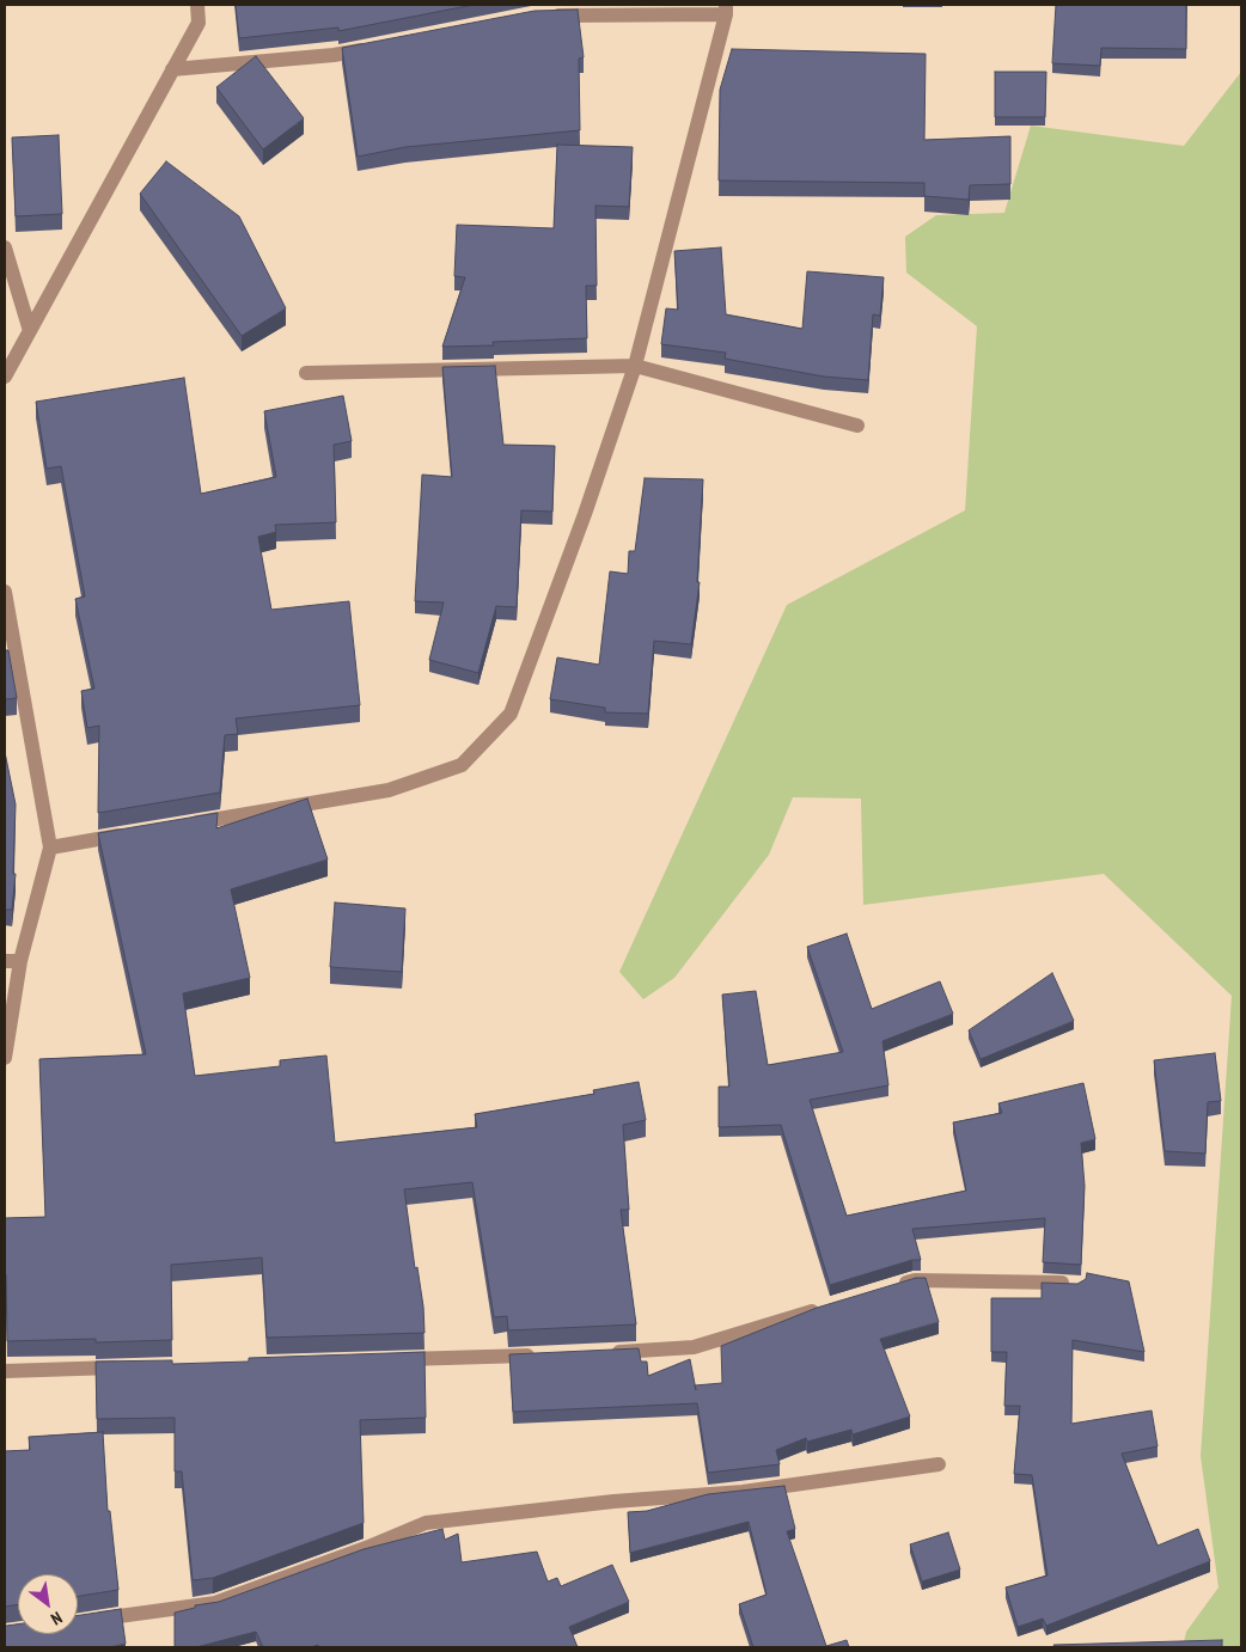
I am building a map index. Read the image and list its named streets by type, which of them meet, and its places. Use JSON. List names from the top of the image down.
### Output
{
  "north": "bottom right"
}
